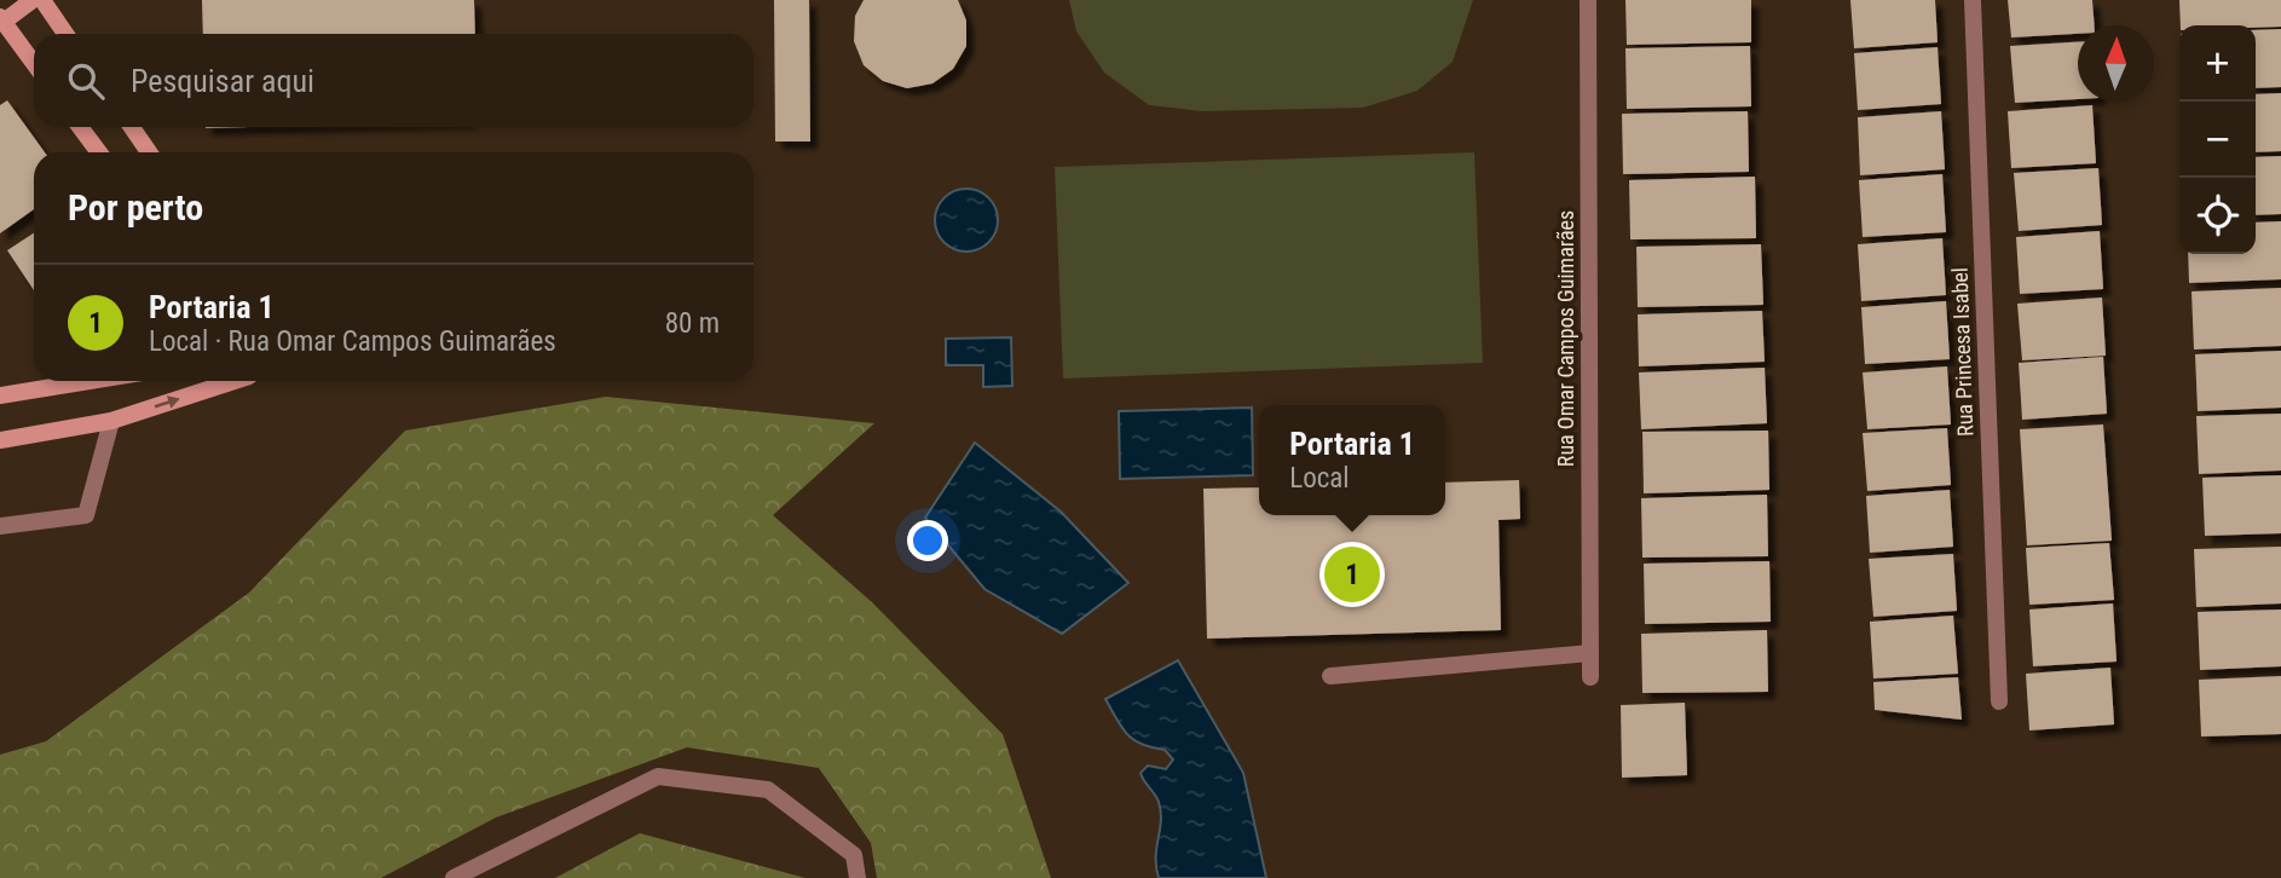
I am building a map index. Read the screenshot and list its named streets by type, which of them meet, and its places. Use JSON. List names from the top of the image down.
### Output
{
  "streets": {
    "street": ["Rua Omar Campos Guimarães", "Rua Princesa Isabel"]
  },
  "north": "top",
  "page": {
    "map_buttons": ["+", "−"],
    "search": "Pesquisar aqui",
    "heading": "Por perto",
    "list": [
      {
        "mark": "1",
        "name": "Portaria 1",
        "note": "Local · Rua Omar Campos Guimarães",
        "value": "80 m"
      }
    ],
    "popup": ["Portaria 1", "Local"],
    "pins": "1"
  }
}
